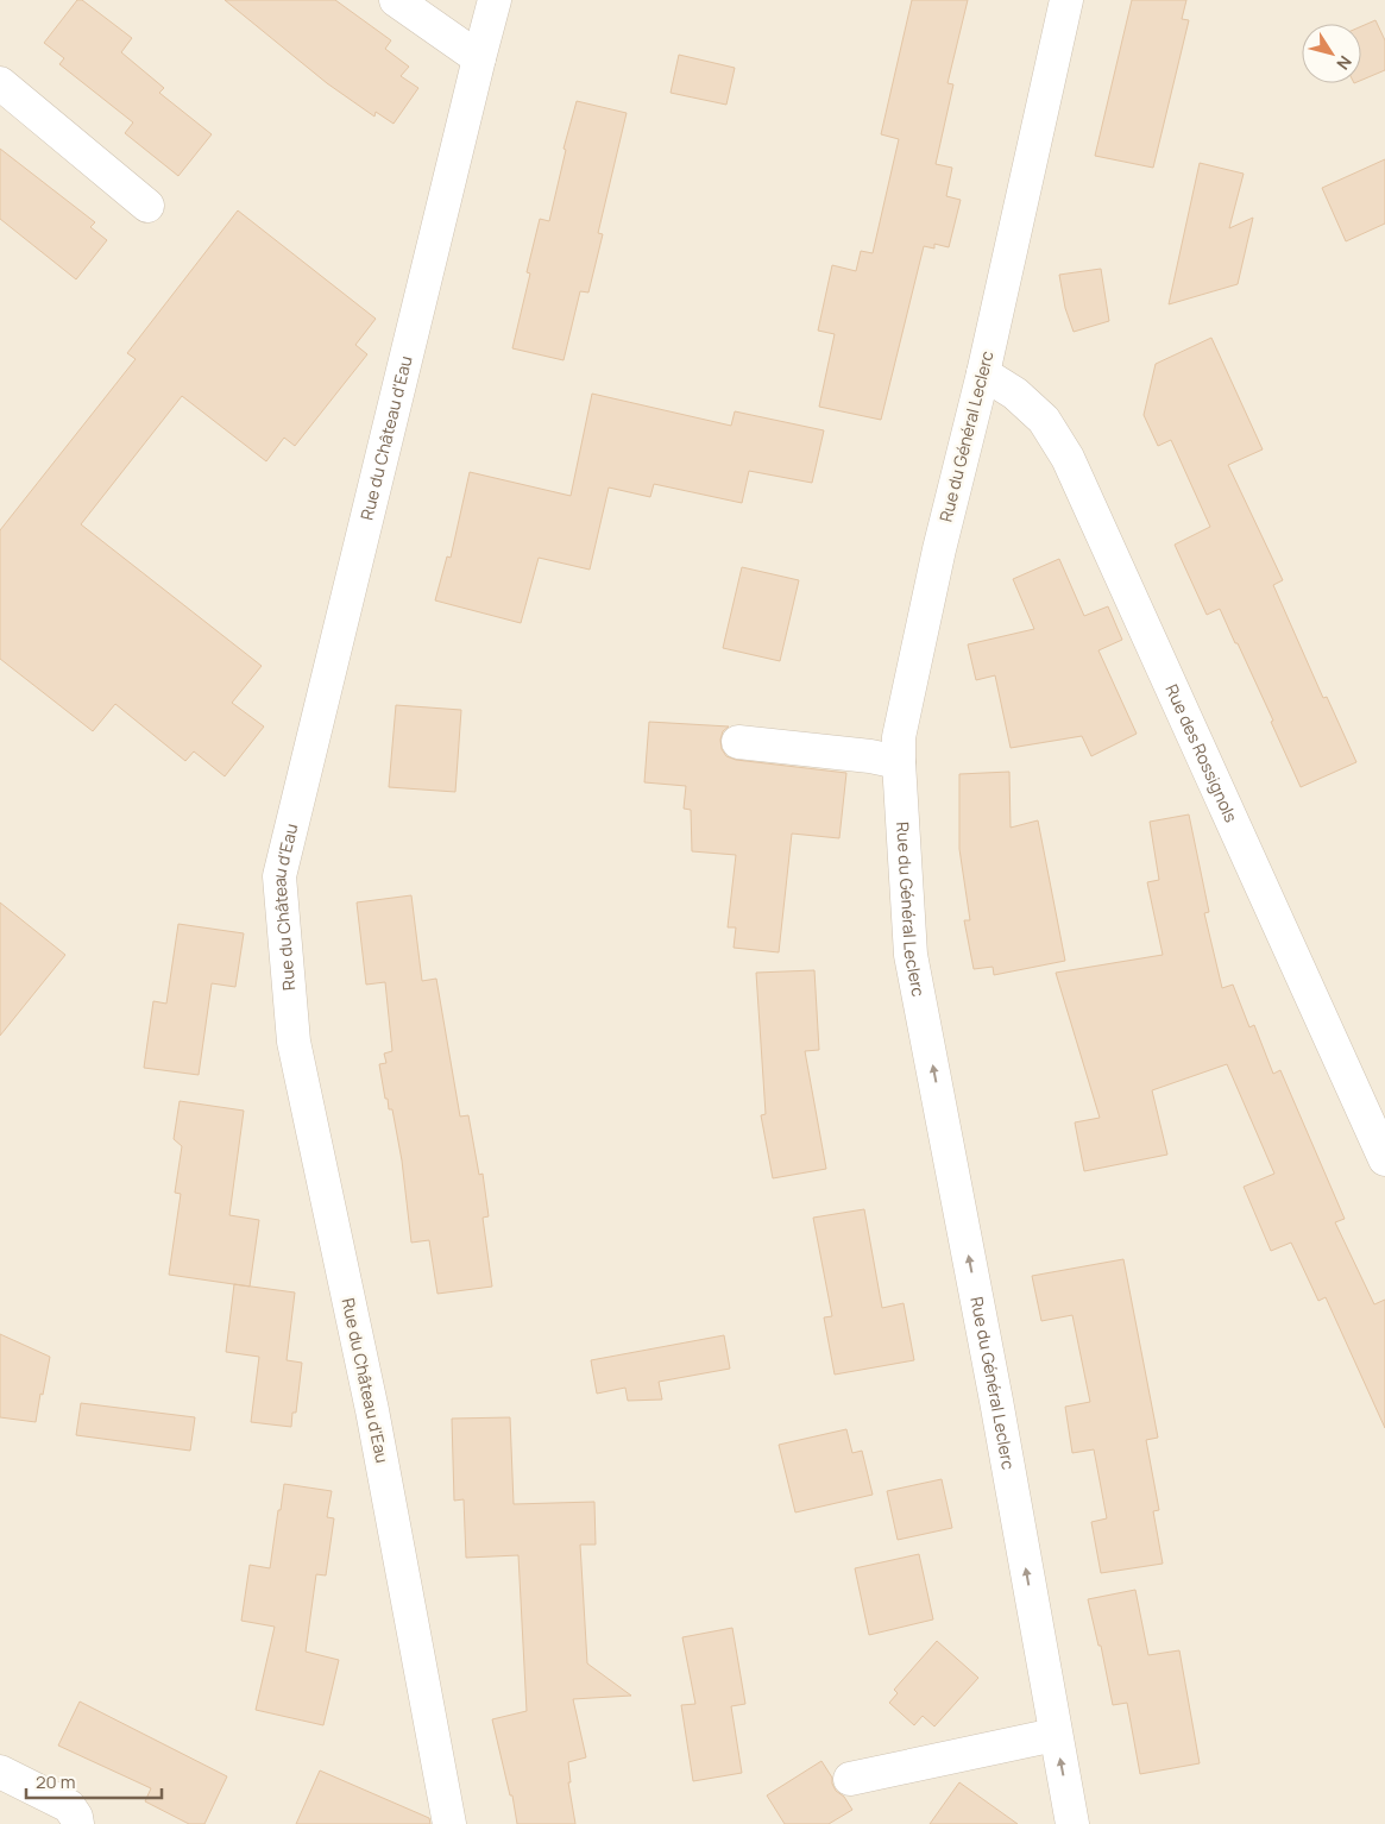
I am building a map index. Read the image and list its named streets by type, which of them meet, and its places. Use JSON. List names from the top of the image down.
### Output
{
  "streets": {
    "street": ["Rue du Général Leclerc", "Rue du Château d'Eau", "Rue des Rossignols"]
  },
  "crossings": [
    ["Rue du Général Leclerc", "Rue des Rossignols"]
  ],
  "one_way": ["Rue du Général Leclerc"],
  "scale_bar": "20 m",
  "north": "bottom right"
}
